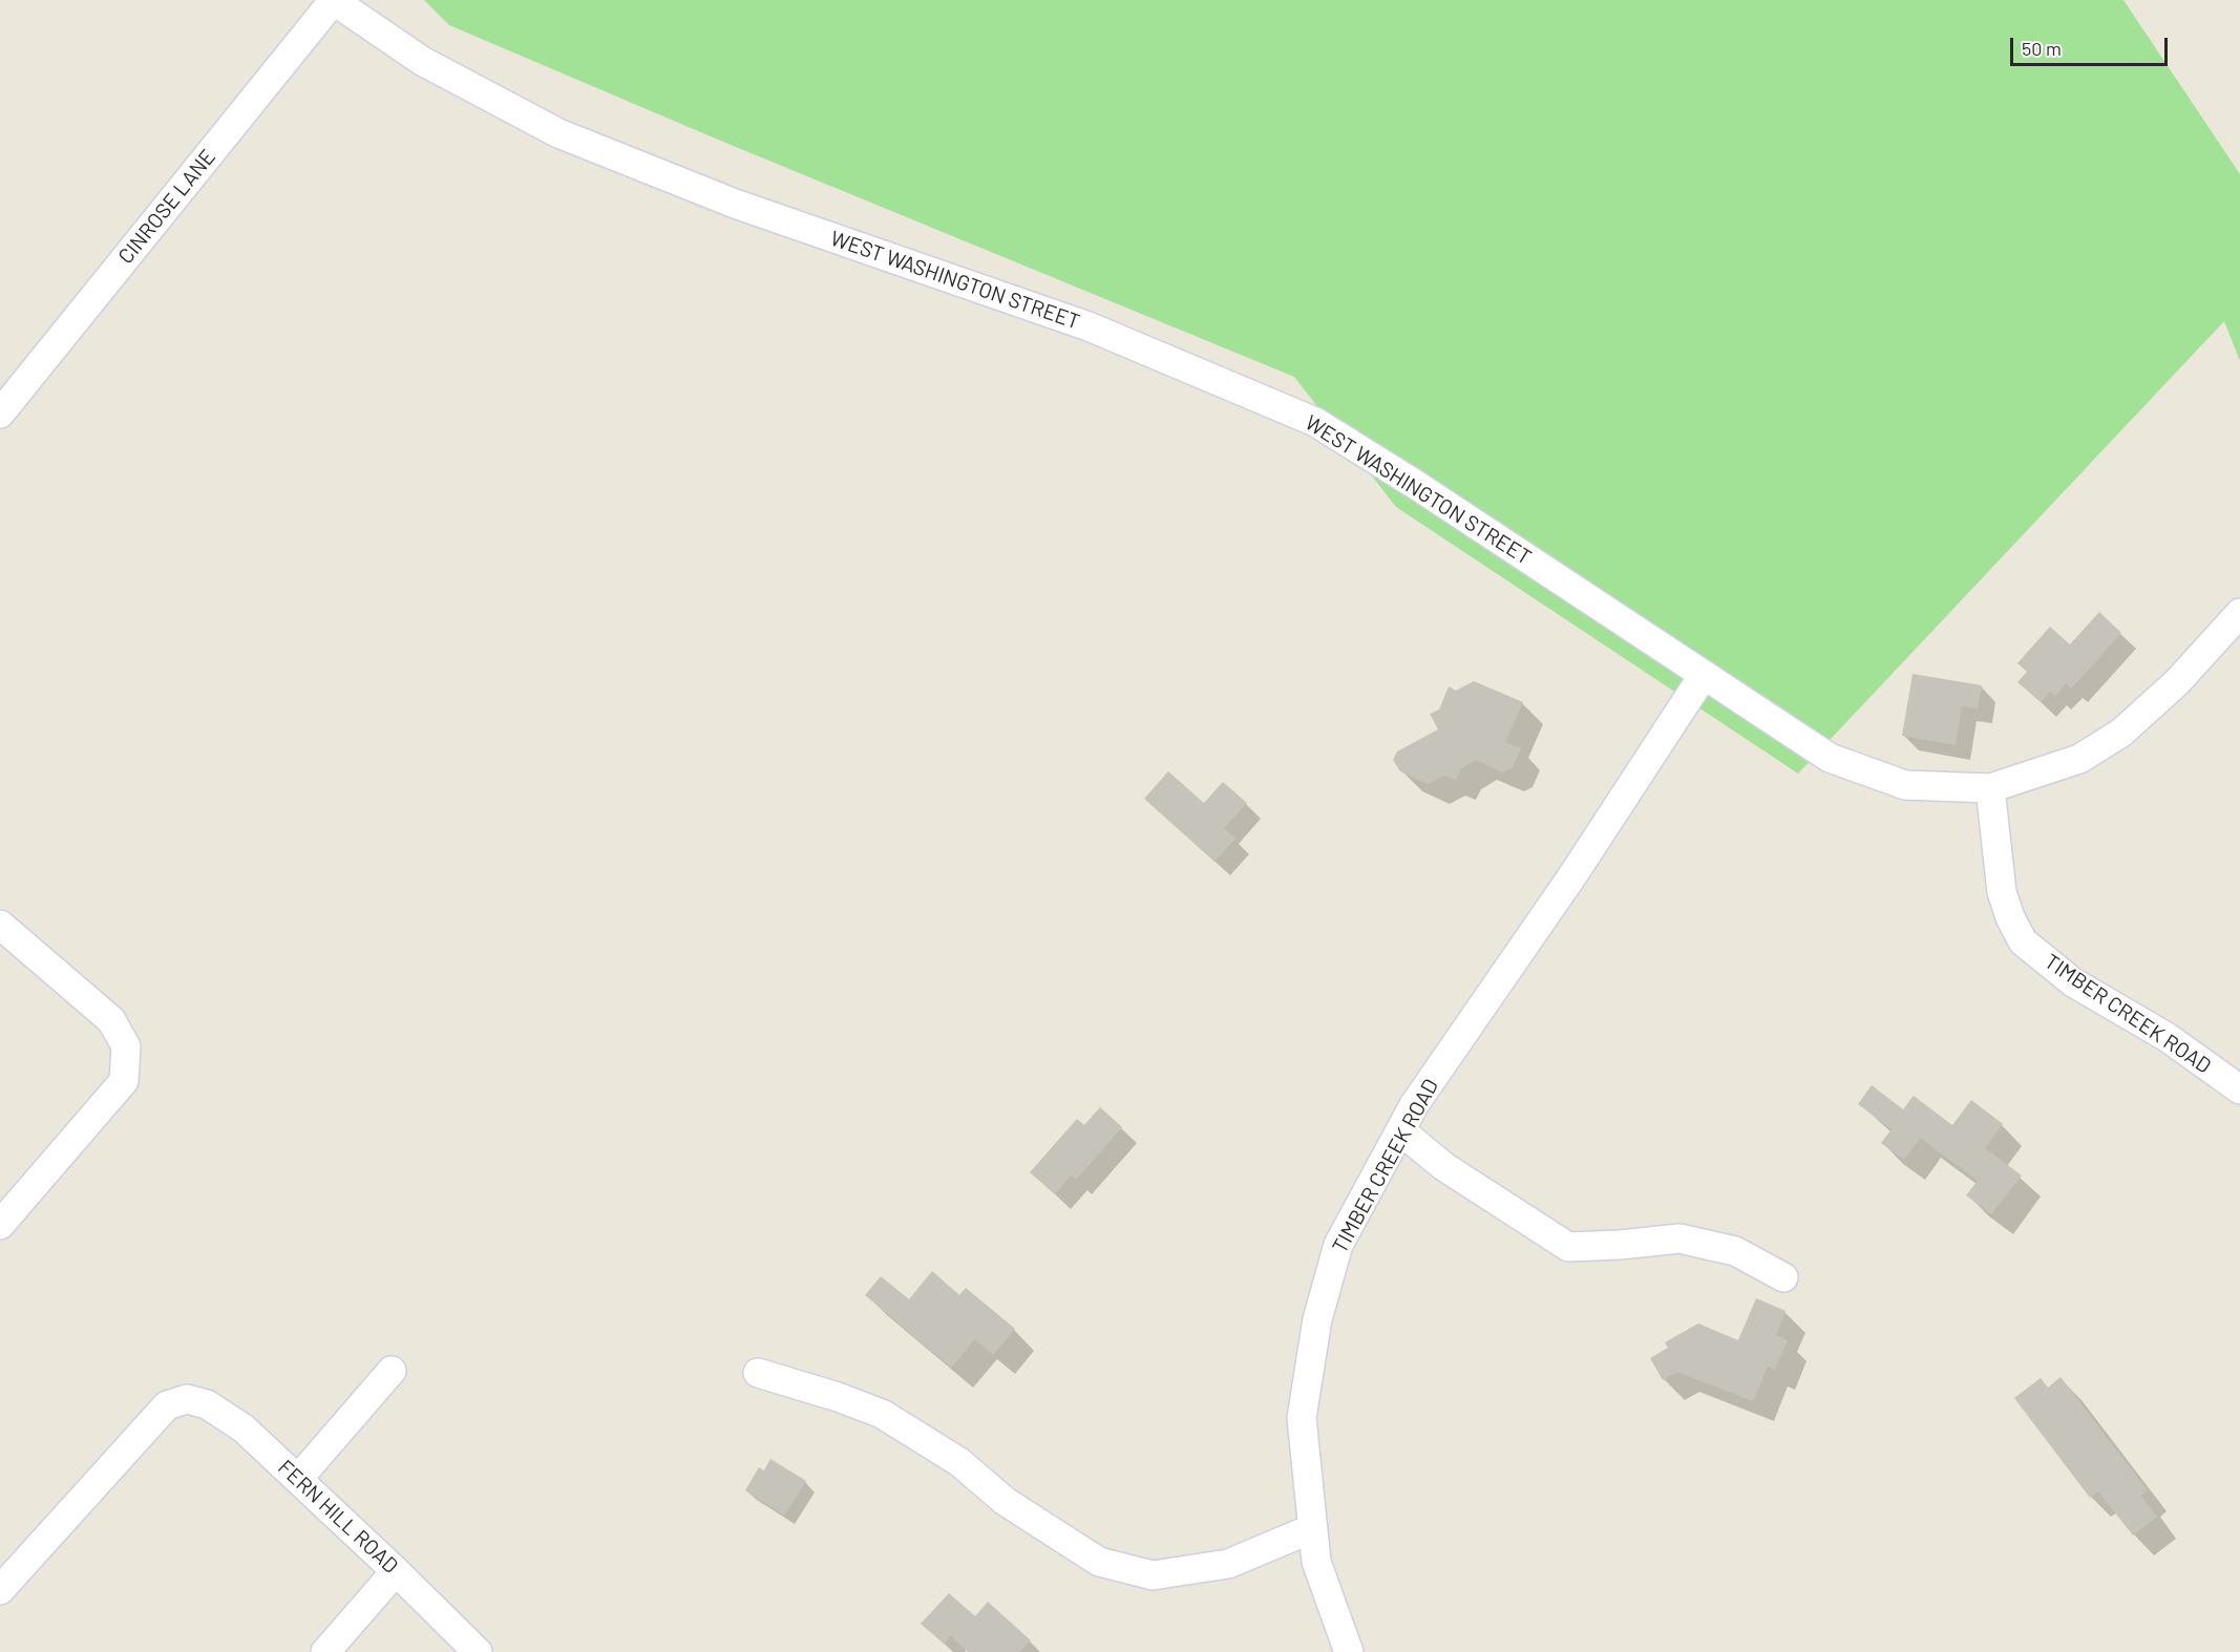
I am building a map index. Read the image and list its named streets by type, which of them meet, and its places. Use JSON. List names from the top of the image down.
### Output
{
  "streets": {
    "street": [
      "CINROSE LANE",
      "WEST WASHINGTON STREET",
      "TIMBER CREEK ROAD",
      "FERN HILL ROAD"
    ]
  },
  "crossings": [
    ["CINROSE LANE", "WEST WASHINGTON STREET"],
    ["WEST WASHINGTON STREET", "TIMBER CREEK ROAD"]
  ],
  "scale_bar": "50 m"
}
